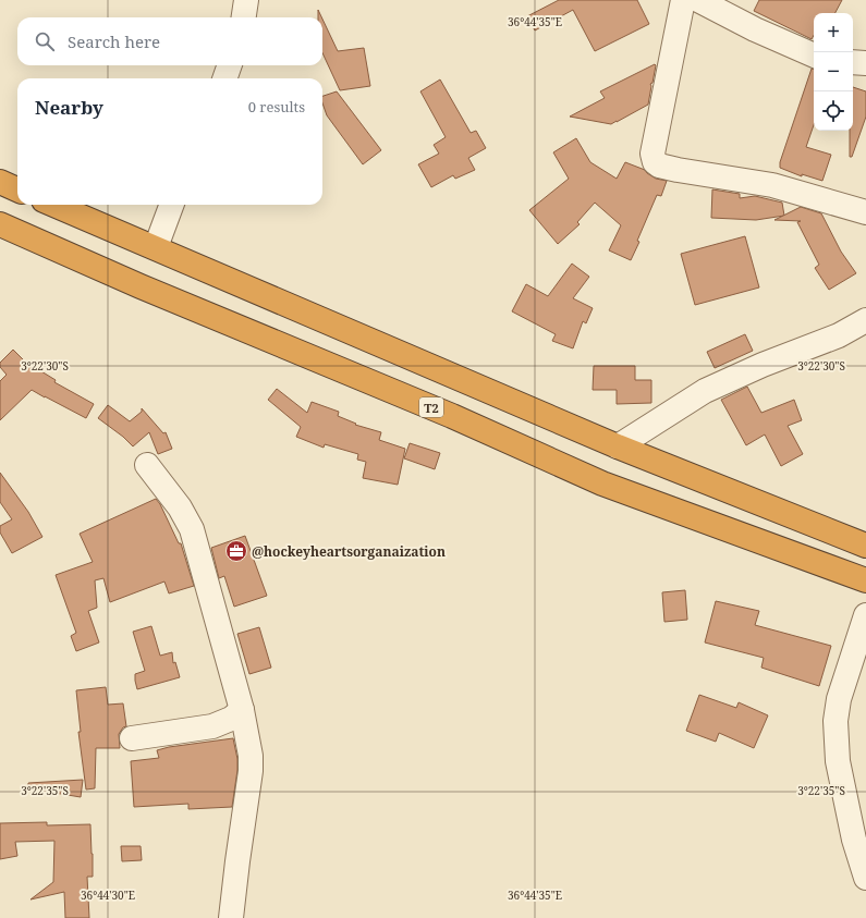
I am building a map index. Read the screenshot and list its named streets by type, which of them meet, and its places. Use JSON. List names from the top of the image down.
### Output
{
  "streets": {
    "highway": ["T2"]
  },
  "places": {
    "office": ["@hockeyheartsorganaization"]
  },
  "page": {
    "map_buttons": ["+", "−"],
    "search": "Search here",
    "heading": ["Nearby", "0 results"]
  },
  "coordinates": [
    "36°44'35\"E",
    "3°22'30\"S",
    "3°22'35\"S",
    "36°44'30\"E"
  ]
}
